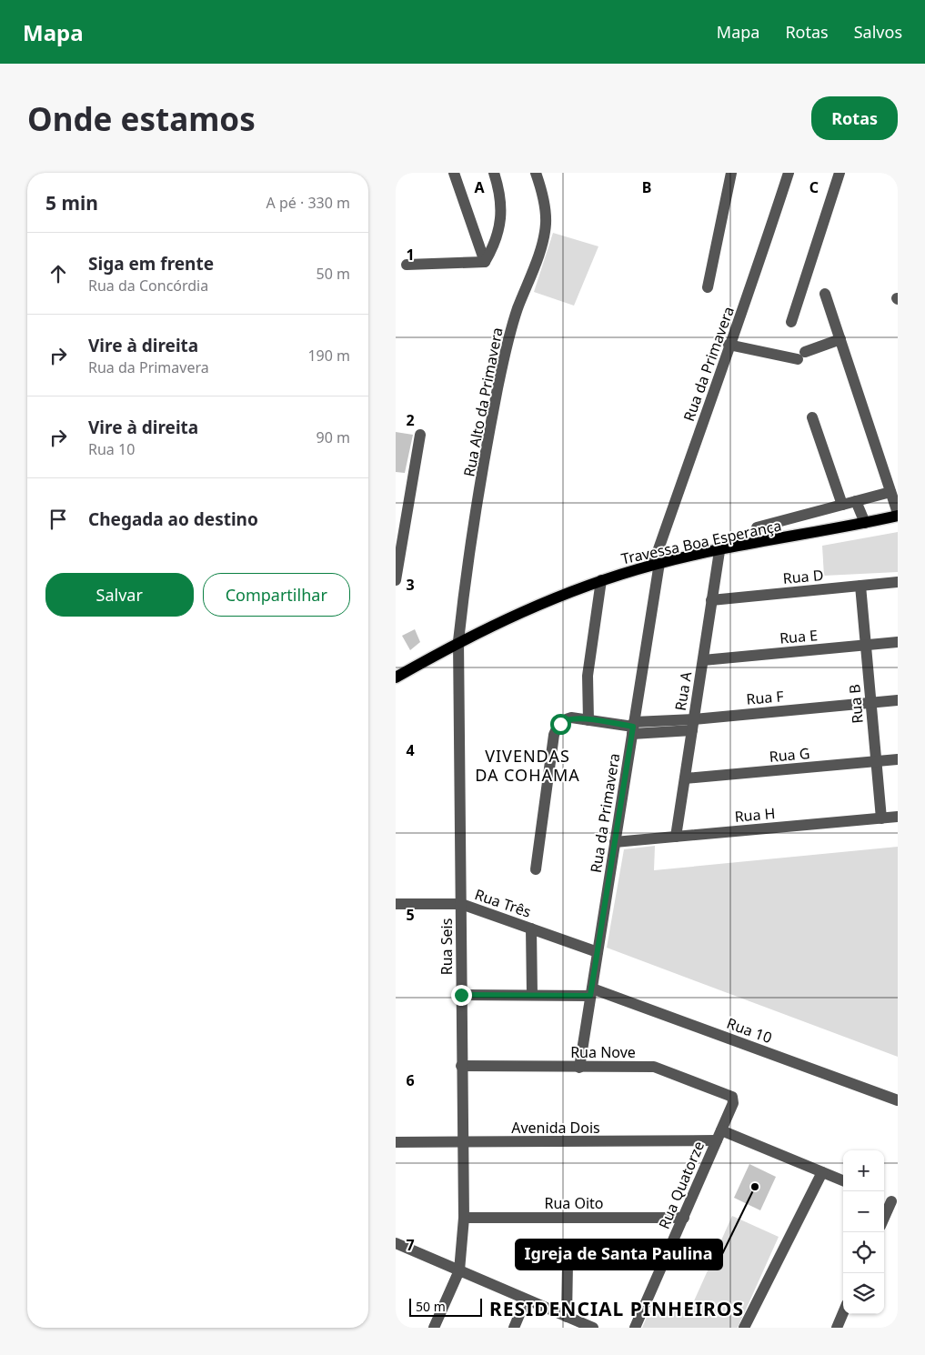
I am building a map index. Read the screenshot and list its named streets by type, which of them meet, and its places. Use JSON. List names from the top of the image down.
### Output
{
  "streets": {
    "main road": ["Travessa Boa Esperança"],
    "street": [
      "Rua da Primavera",
      "Rua Alto da Primavera",
      "Rua D",
      "Rua E",
      "Rua A",
      "Rua F",
      "Rua B",
      "Rua G",
      "Rua H",
      "Rua Três",
      "Rua Seis",
      "Rua 10",
      "Rua Nove",
      "Avenida Dois",
      "Rua Quatorze",
      "Rua Oito"
    ]
  },
  "crossings": [
    ["Rua da Primavera", "Travessa Boa Esperança"],
    ["Rua da Primavera", "Rua F"],
    ["Rua da Primavera", "Rua H"],
    ["Rua da Primavera", "Rua Três"],
    ["Rua da Primavera", "Rua 10"],
    ["Rua da Primavera", "Rua Nove"],
    ["Rua Alto da Primavera", "Travessa Boa Esperança"],
    ["Rua Alto da Primavera", "Rua Seis"],
    ["Travessa Boa Esperança", "Rua A"],
    ["Travessa Boa Esperança", "Rua Seis"],
    ["Rua D", "Rua A"],
    ["Rua D", "Rua B"],
    ["Rua E", "Rua A"],
    ["Rua E", "Rua B"],
    ["Rua A", "Rua F"],
    ["Rua A", "Rua G"],
    ["Rua A", "Rua H"],
    ["Rua F", "Rua B"],
    ["Rua B", "Rua G"],
    ["Rua B", "Rua H"],
    ["Rua Três", "Rua Seis"],
    ["Rua Seis", "Rua 10"],
    ["Rua Seis", "Rua Nove"],
    ["Rua Seis", "Avenida Dois"],
    ["Rua Seis", "Rua Oito"],
    ["Rua Nove", "Rua Quatorze"],
    ["Avenida Dois", "Rua Quatorze"],
    ["Rua Quatorze", "Rua Oito"]
  ],
  "districts": ["VIVENDAS DA COHAMA", "RESIDENCIAL PINHEIROS"],
  "places": ["Igreja de Santa Paulina"],
  "scale_bar": "50 m",
  "page": {
    "header": "Mapa",
    "nav": ["Mapa", "Rotas", "Salvos"],
    "buttons": [
      "Rotas",
      ["Salvar", "Compartilhar"]
    ],
    "title": "Onde estamos",
    "heading": ["5 min", "A pé · 330 m"],
    "list": [
      ["Siga em frente", "Rua da Concórdia", "50 m"],
      ["Vire à direita", "Rua da Primavera", "190 m"],
      ["Vire à direita", "Rua 10", "90 m"],
      "Chegada ao destino"
    ],
    "map_buttons": ["+", "−"],
    "scale": "50 m"
  },
  "grid": {
    "columns": ["A", "B", "C"],
    "rows": [
      "1",
      "2",
      "3",
      "4",
      "5",
      "6",
      "7"
    ]
  }
}
